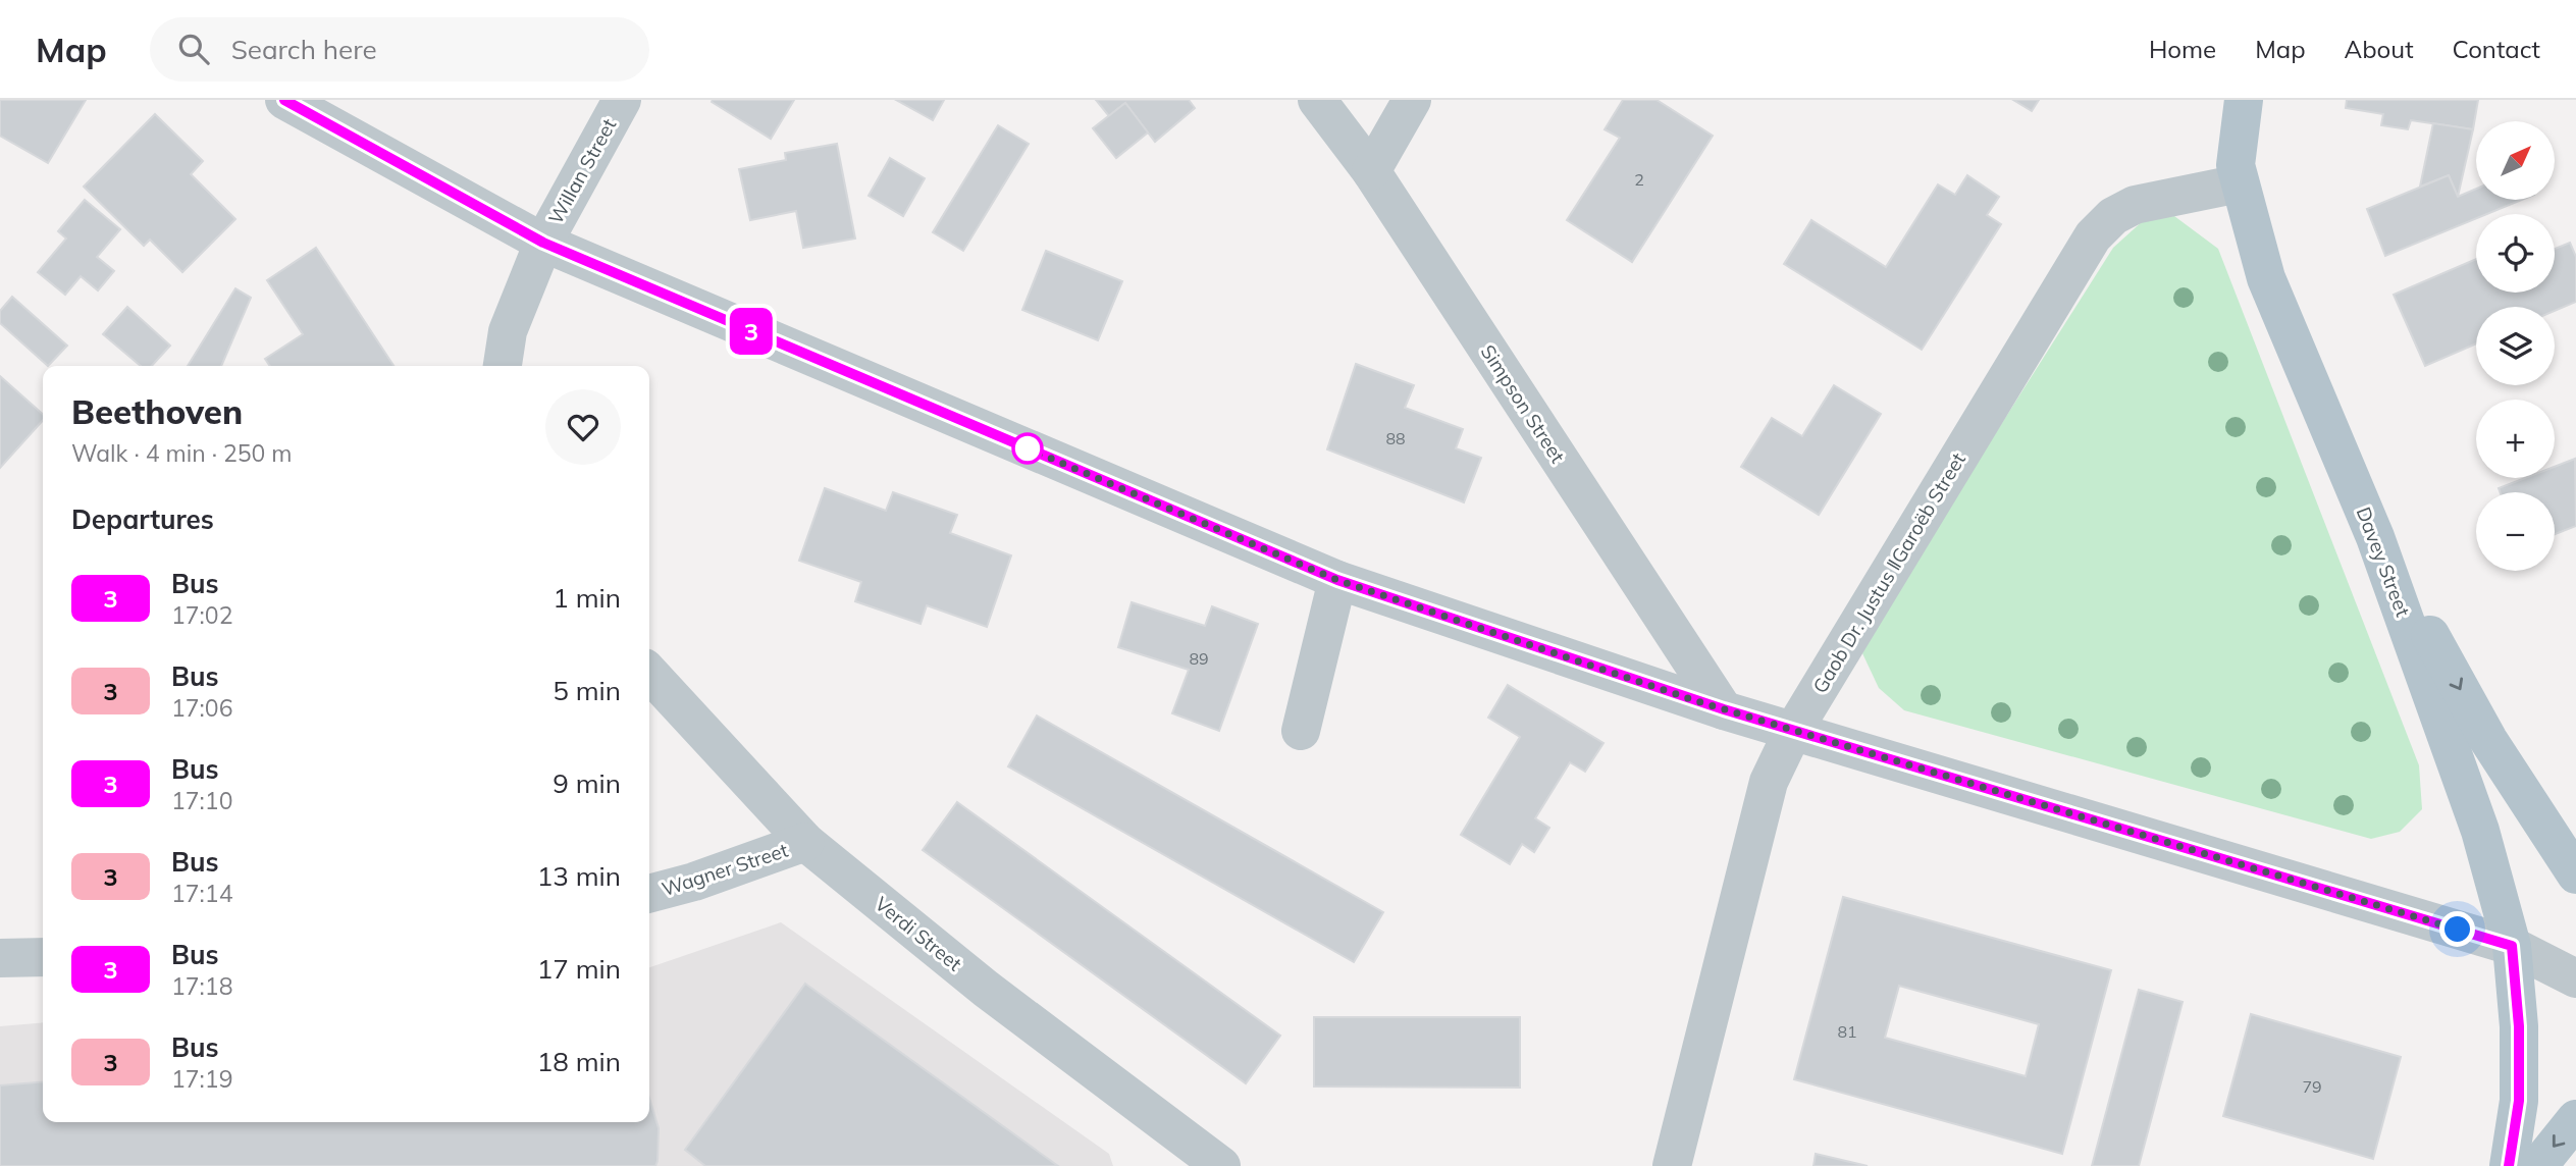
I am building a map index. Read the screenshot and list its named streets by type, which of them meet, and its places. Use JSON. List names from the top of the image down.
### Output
{
  "streets": {
    "main road": ["Davey Street"],
    "street": [
      "Willan Street",
      "Simpson Street",
      "Gaob Dr. Justus ǁGaroëb Street",
      "Wagner Street",
      "Verdi Street"
    ]
  },
  "crossings": [
    ["Davey Street", "Gaob Dr. Justus ǁGaroëb Street"],
    ["Wagner Street", "Verdi Street"]
  ],
  "lines": ["bus line 3"],
  "house_numbers": [
    "2",
    "88",
    "89",
    "81",
    "79"
  ],
  "north": "top right",
  "page": {
    "header": "Map",
    "search": "Search here",
    "nav": [
      "Home",
      "Map",
      "About",
      "Contact"
    ],
    "on_map": "3",
    "map_buttons": ["+", "−"],
    "heading": [
      ["Beethoven", "Walk · 4 min · 250 m"],
      "Departures"
    ],
    "list": [
      {
        "mark": "3",
        "name": "Bus",
        "note": "17:02",
        "value": "1 min"
      },
      {
        "mark": "3",
        "name": "Bus",
        "note": "17:06",
        "value": "5 min"
      },
      {
        "mark": "3",
        "name": "Bus",
        "note": "17:10",
        "value": "9 min"
      },
      {
        "mark": "3",
        "name": "Bus",
        "note": "17:14",
        "value": "13 min"
      },
      {
        "mark": "3",
        "name": "Bus",
        "note": "17:18",
        "value": "17 min"
      },
      {
        "mark": "3",
        "name": "Bus",
        "note": "17:19",
        "value": "18 min"
      }
    ]
  }
}
